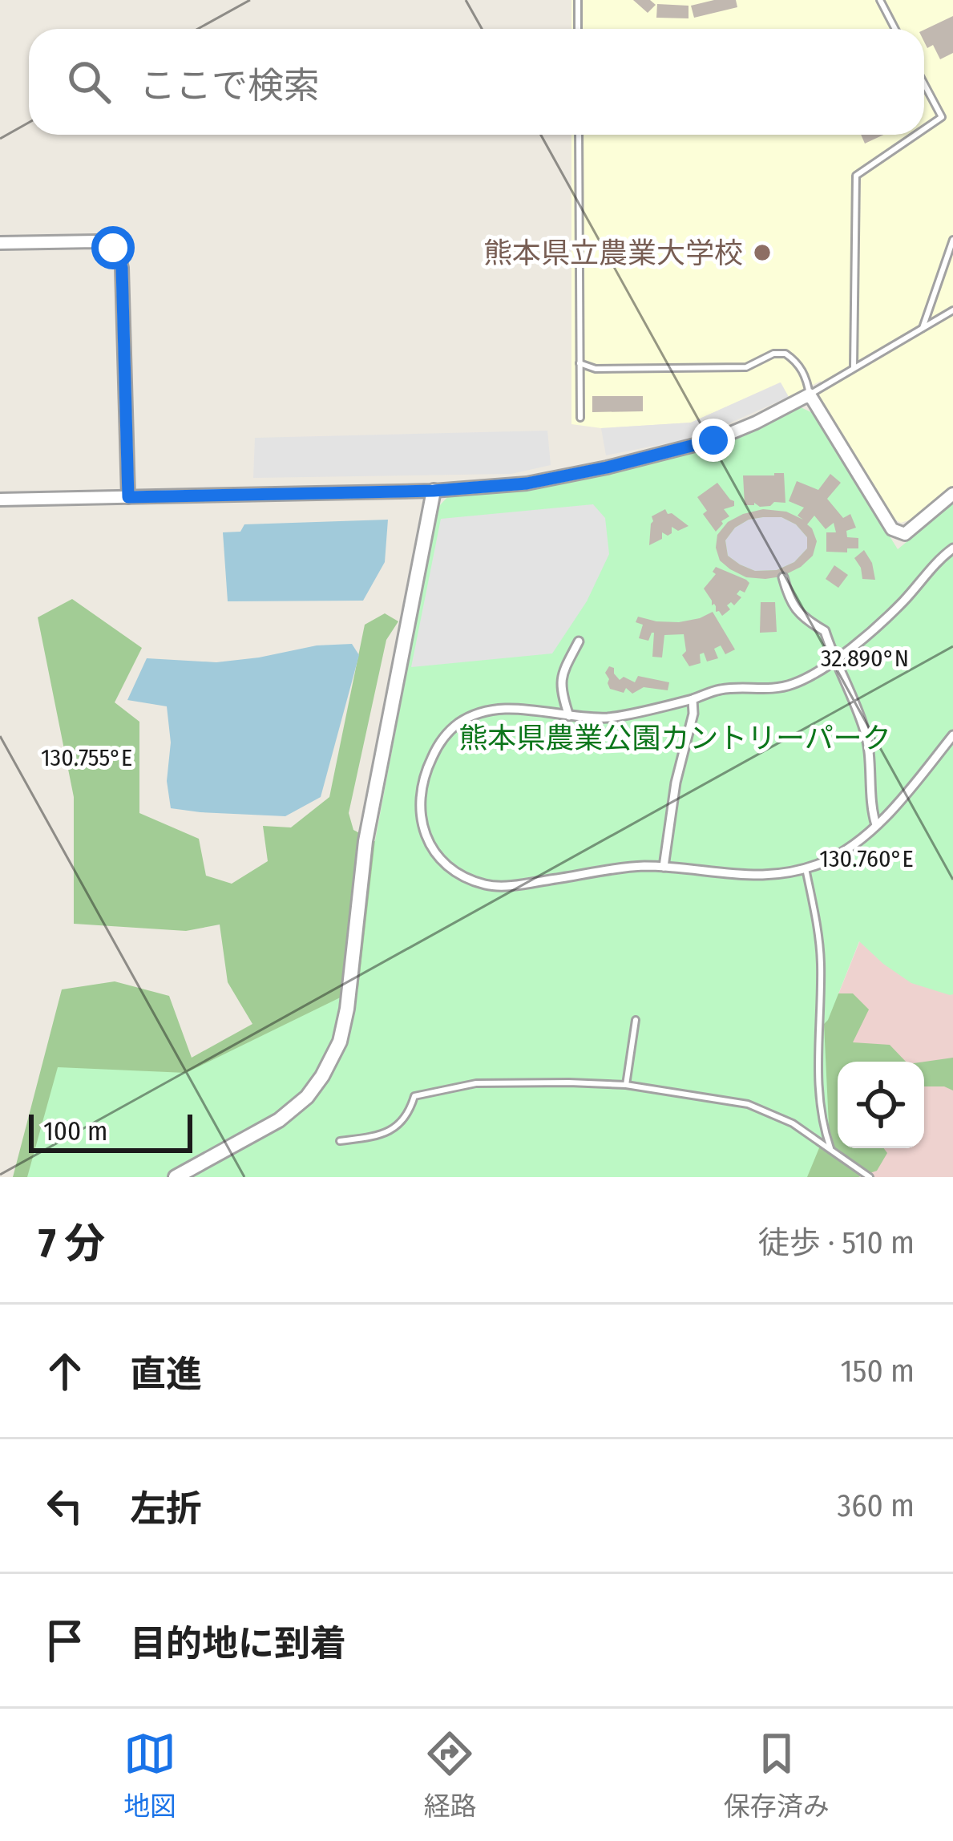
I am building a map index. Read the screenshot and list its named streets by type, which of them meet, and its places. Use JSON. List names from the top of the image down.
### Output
{
  "parks": ["熊本県農業公園カントリーパーク"],
  "places": ["熊本県立農業大学校"],
  "scale_bar": "100 m",
  "page": {
    "search": "ここで検索",
    "scale": "100 m",
    "heading": ["7 分", "徒歩 · 510 m"],
    "list": [
      ["直進", "150 m"],
      ["左折", "360 m"],
      "目的地に到着"
    ],
    "nav": ["地図", "経路", "保存済み"]
  },
  "coordinates": ["32.890°N", "130.755°E", "130.760°E"]
}
